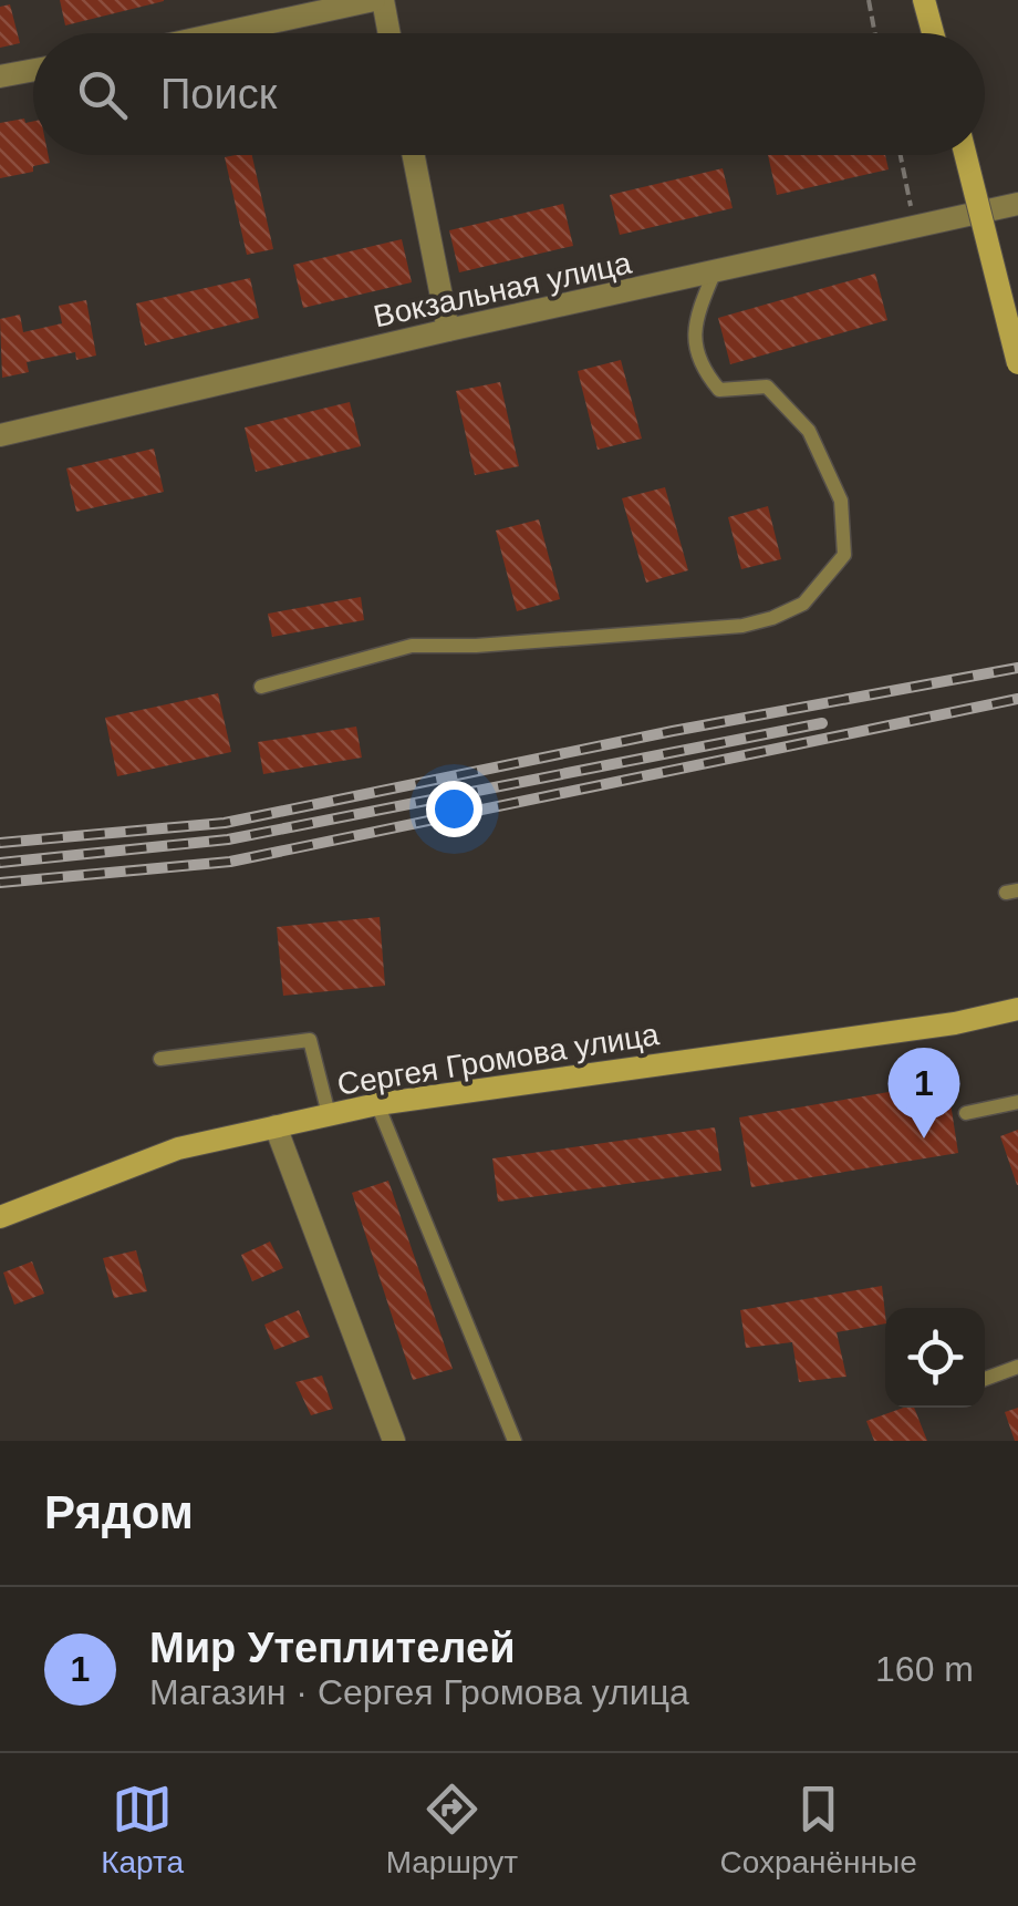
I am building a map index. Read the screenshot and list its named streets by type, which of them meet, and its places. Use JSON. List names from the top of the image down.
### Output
{
  "streets": {
    "street": ["Вокзальная улица", "Сергея Громова улица"]
  },
  "page": {
    "search": "Поиск",
    "pins": "1",
    "heading": "Рядом",
    "list": [
      {
        "mark": "1",
        "name": "Мир Утеплителей",
        "note": "Магазин · Сергея Громова улица",
        "value": "160 m"
      }
    ],
    "nav": ["Карта", "Маршрут", "Сохранённые"]
  }
}
